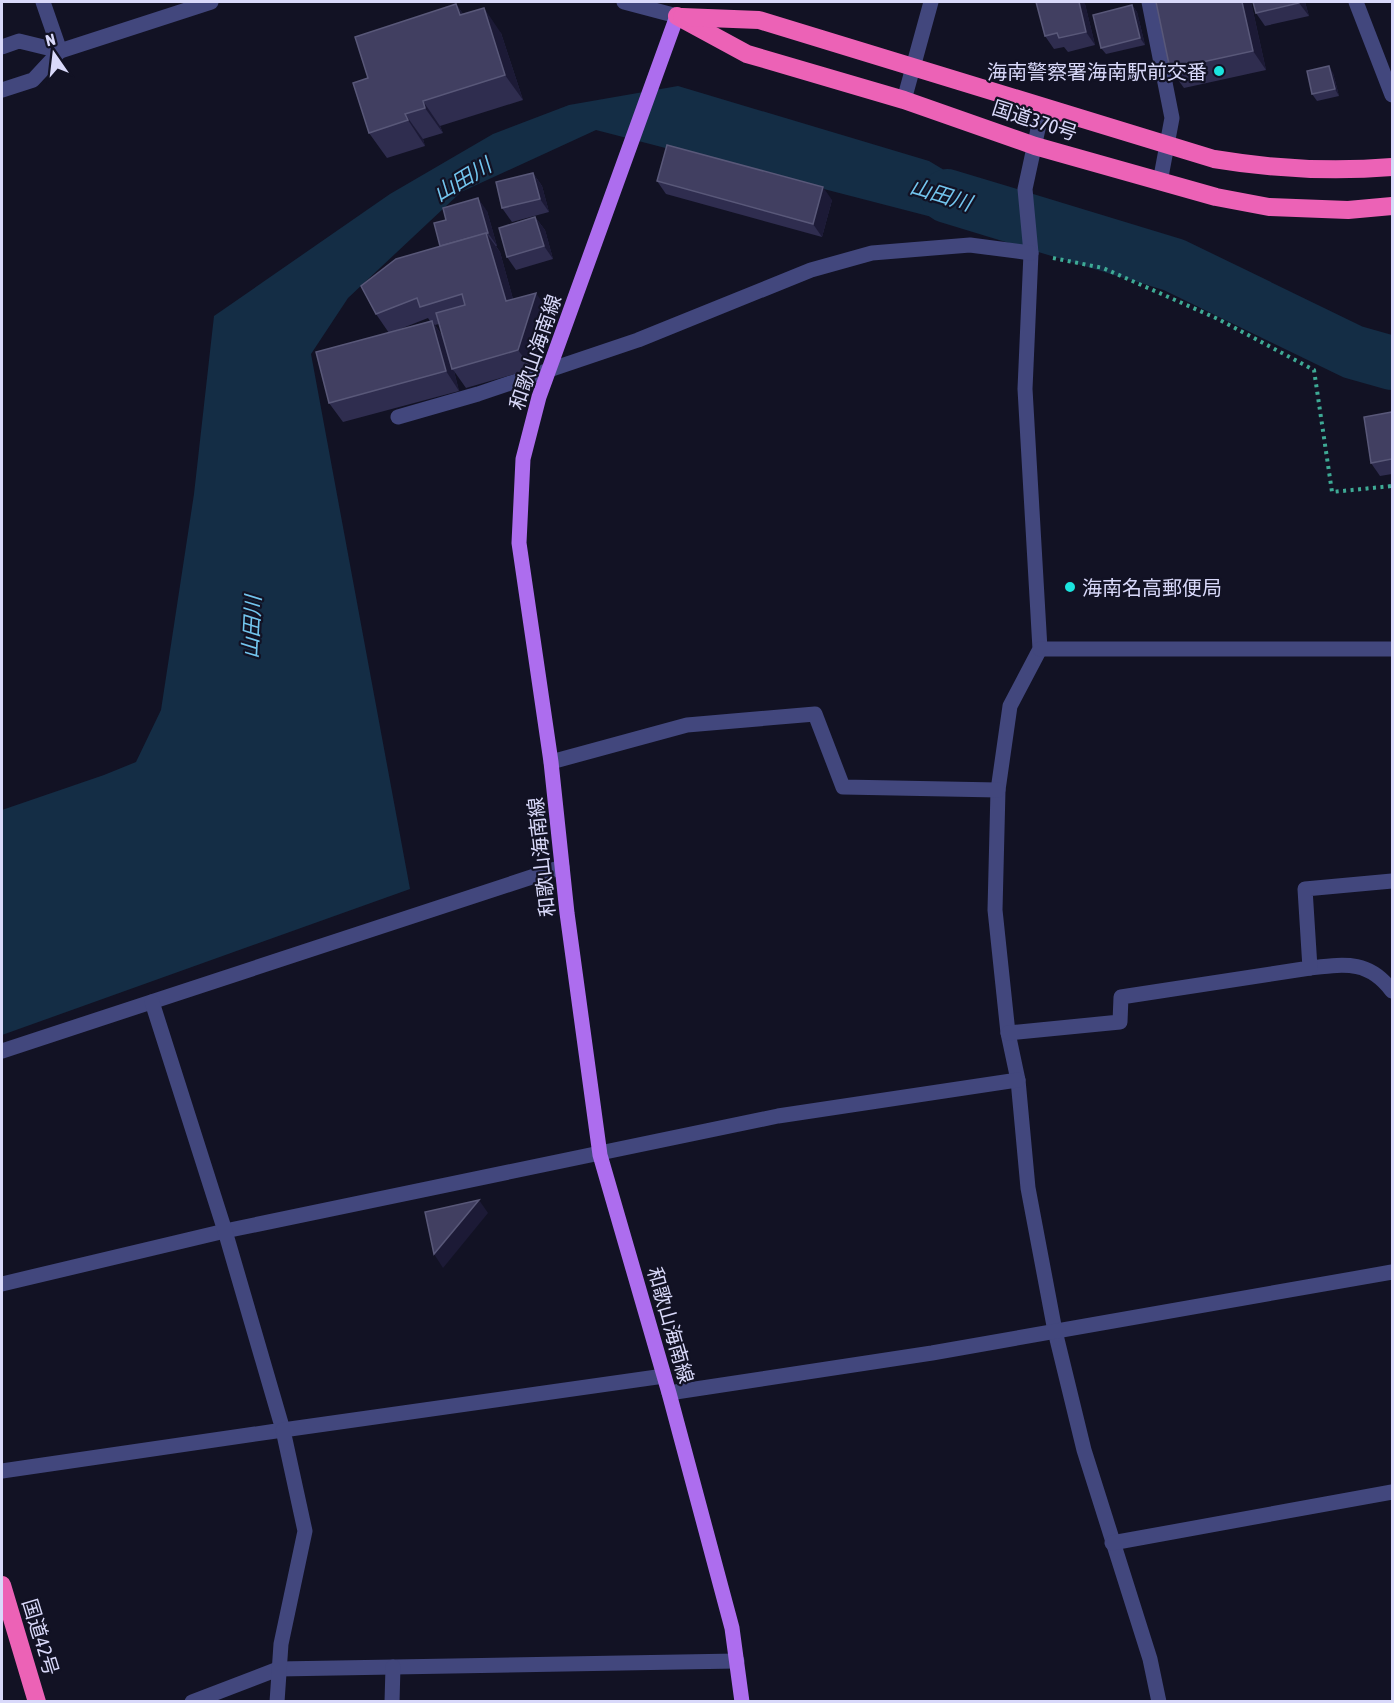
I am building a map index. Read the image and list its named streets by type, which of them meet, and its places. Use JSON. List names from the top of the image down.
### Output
{
  "streets": {
    "highway": ["国道370号", "国道42号"],
    "main road": ["和歌山海南線"]
  },
  "crossings": [
    ["国道370号", "和歌山海南線"]
  ],
  "water": ["山田川"],
  "places": ["海南警察署海南駅前交番", "海南名高郵便局"],
  "north": "top"
}
